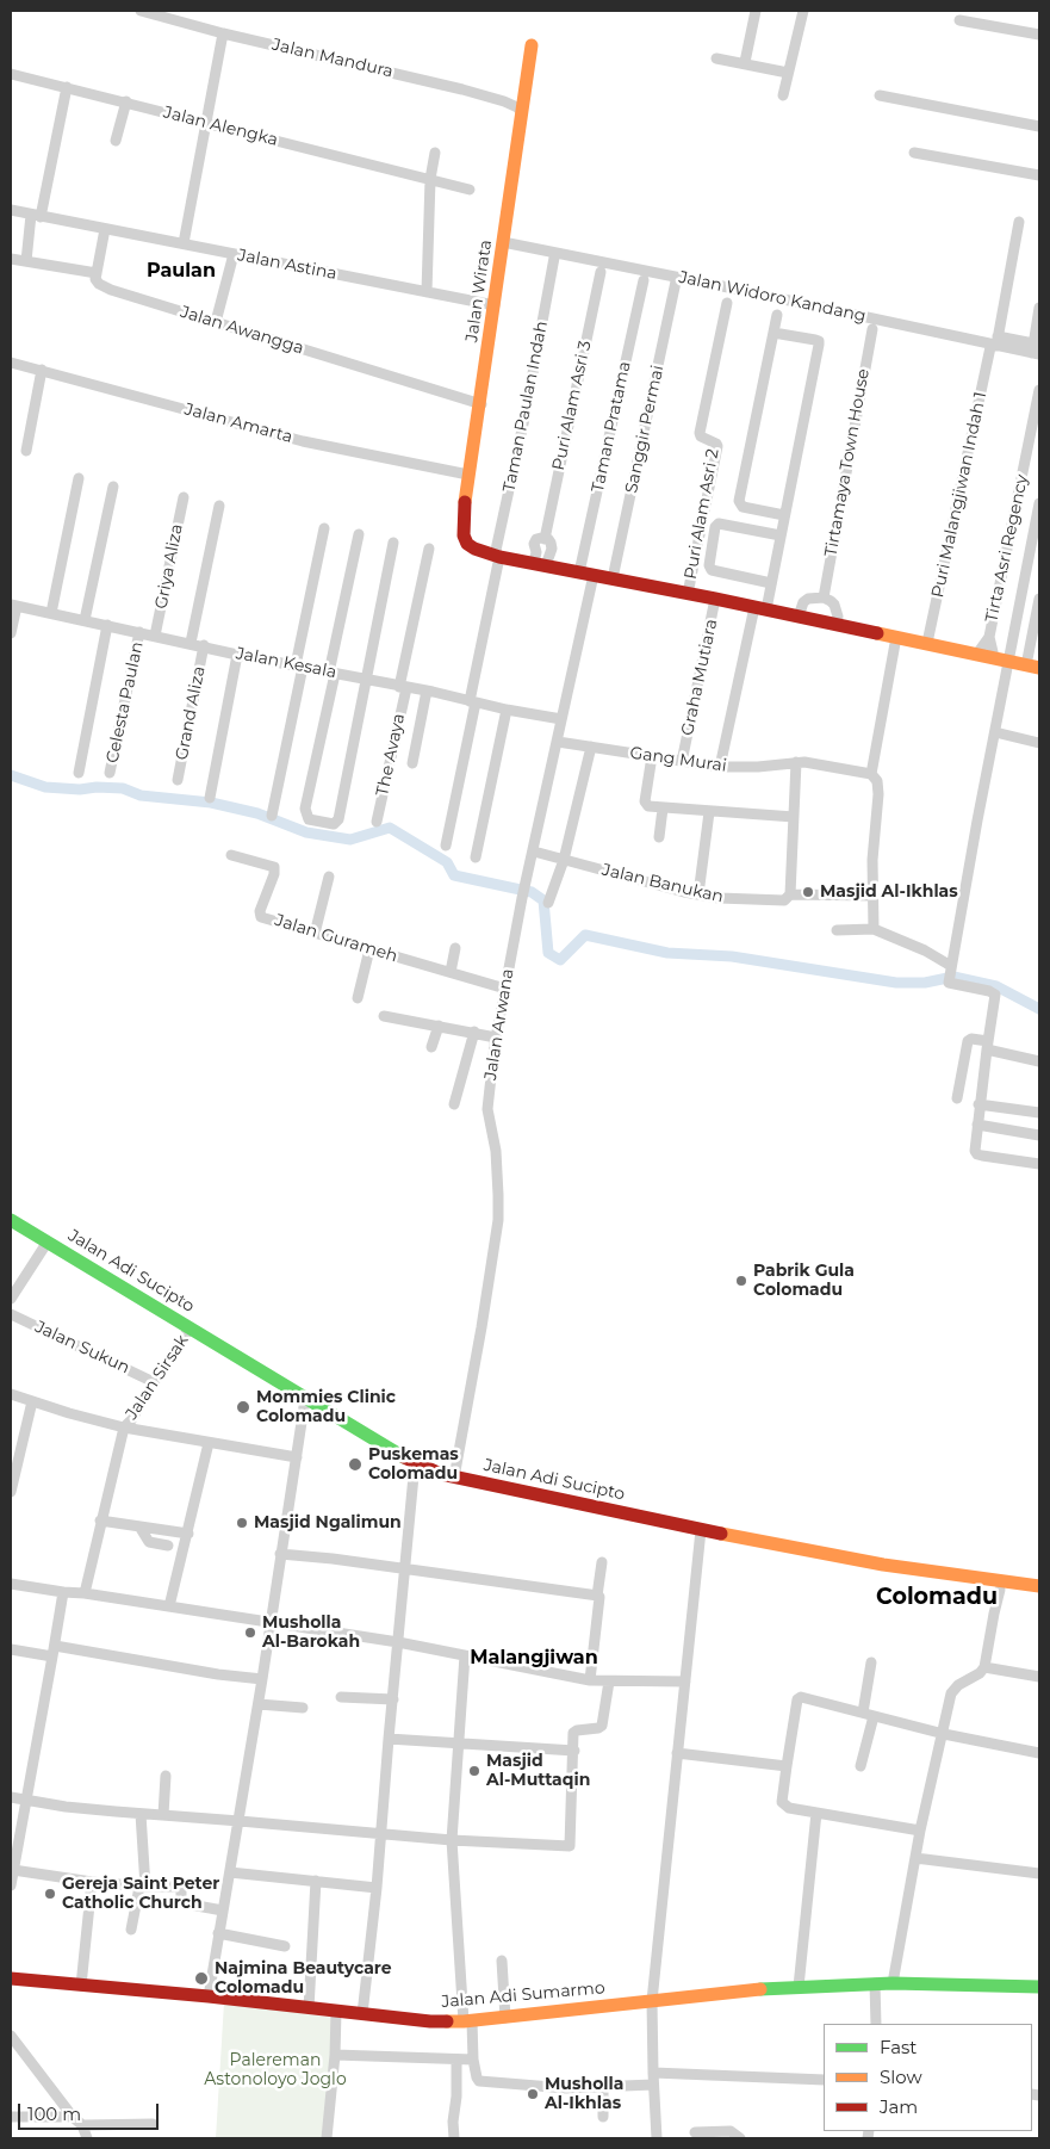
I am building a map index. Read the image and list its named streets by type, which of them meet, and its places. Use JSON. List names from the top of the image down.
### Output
{
  "streets": {
    "main road": ["Jalan Wirata", "Jalan Adi Sucipto", "Jalan Adi Sumarmo"],
    "street": [
      "Jalan Mandura",
      "Jalan Alengka",
      "Jalan Astina",
      "Jalan Widoro Kandang",
      "Jalan Awangga",
      "Puri Alam Asri 3",
      "Taman Paulan Indah",
      "Jalan Amarta",
      "Taman Pratama",
      "Sanggir Permai",
      "Tirtamaya Town House",
      "Puri Malangjiwan Indah 1",
      "Puri Alam Asri 2",
      "Tirta Asri Regency",
      "Griya Aliza",
      "Jalan Kesala",
      "Graha Mutiara",
      "Celesta Paulan",
      "Grand Aliza",
      "The Avaya",
      "Gang Murai",
      "Jalan Banukan",
      "Jalan Gurameh",
      "Jalan Arwana",
      "Jalan Sukun",
      "Jalan Sirsak"
    ]
  },
  "crossings": [
    ["Jalan Mandura", "Jalan Wirata"],
    ["Jalan Astina", "Jalan Wirata"],
    ["Jalan Wirata", "Jalan Widoro Kandang"],
    ["Jalan Wirata", "Jalan Awangga"],
    ["Jalan Wirata", "Puri Alam Asri 3"],
    ["Jalan Wirata", "Taman Paulan Indah"],
    ["Jalan Wirata", "Jalan Amarta"],
    ["Jalan Wirata", "Taman Pratama"],
    ["Jalan Wirata", "Sanggir Permai"],
    ["Jalan Wirata", "Puri Malangjiwan Indah 1"],
    ["Jalan Wirata", "Puri Alam Asri 2"],
    ["Jalan Wirata", "Tirta Asri Regency"],
    ["Jalan Wirata", "Graha Mutiara"],
    ["Jalan Wirata", "Jalan Arwana"],
    ["Jalan Widoro Kandang", "Puri Malangjiwan Indah 1"],
    ["Taman Paulan Indah", "Jalan Kesala"],
    ["Griya Aliza", "Jalan Kesala"],
    ["Jalan Kesala", "Celesta Paulan"],
    ["Jalan Kesala", "Grand Aliza"],
    ["Jalan Kesala", "The Avaya"],
    ["Jalan Kesala", "Jalan Arwana"],
    ["Gang Murai", "Jalan Arwana"],
    ["Jalan Banukan", "Jalan Arwana"],
    ["Jalan Gurameh", "Jalan Arwana"],
    ["Jalan Arwana", "Jalan Adi Sucipto"],
    ["Jalan Adi Sucipto", "Jalan Sirsak"],
    ["Jalan Sukun", "Jalan Sirsak"]
  ],
  "districts": ["Paulan", "Colomadu", "Malangjiwan"],
  "parks": ["Palereman Astonoloyo Joglo"],
  "places": [
    "Masjid Al-Ikhlas",
    "Pabrik Gula Colomadu",
    "Mommies Clinic Colomadu",
    "Puskemas Colomadu",
    "Masjid Ngalimun",
    "Musholla Al-Barokah",
    "Masjid Al-Muttaqin",
    "Gereja Saint Peter Catholic Church",
    "Najmina Beautycare Colomadu",
    "Musholla Al-Ikhlas"
  ],
  "legend": ["Fast", "Slow", "Jam"],
  "scale_bar": "100 m"
}
